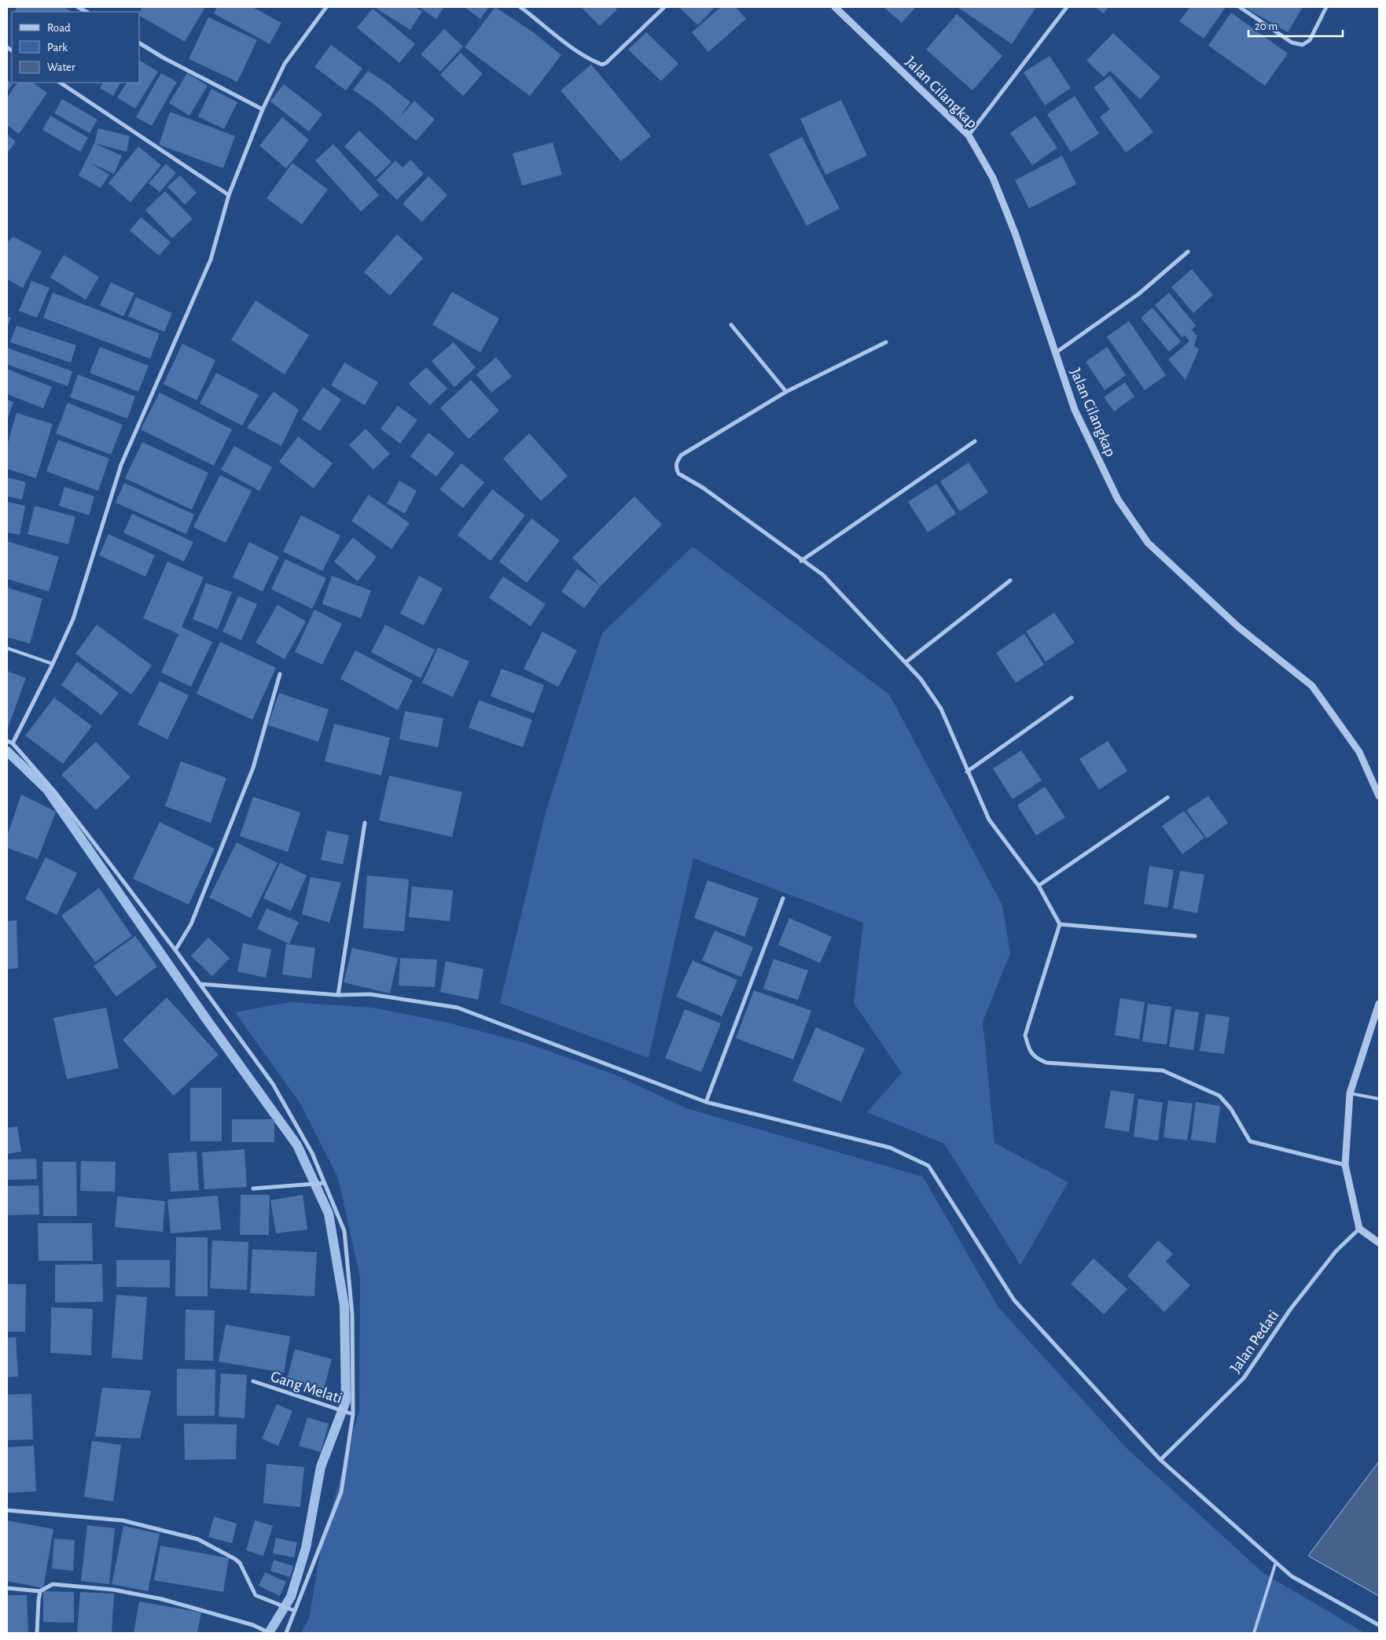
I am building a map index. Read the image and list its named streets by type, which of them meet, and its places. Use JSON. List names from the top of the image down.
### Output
{
  "streets": {
    "street": ["Jalan Cilangkap", "Jalan Pedati", "Gang Melati"]
  },
  "legend": ["Road", "Park", "Water"],
  "scale_bar": "20 m"
}
